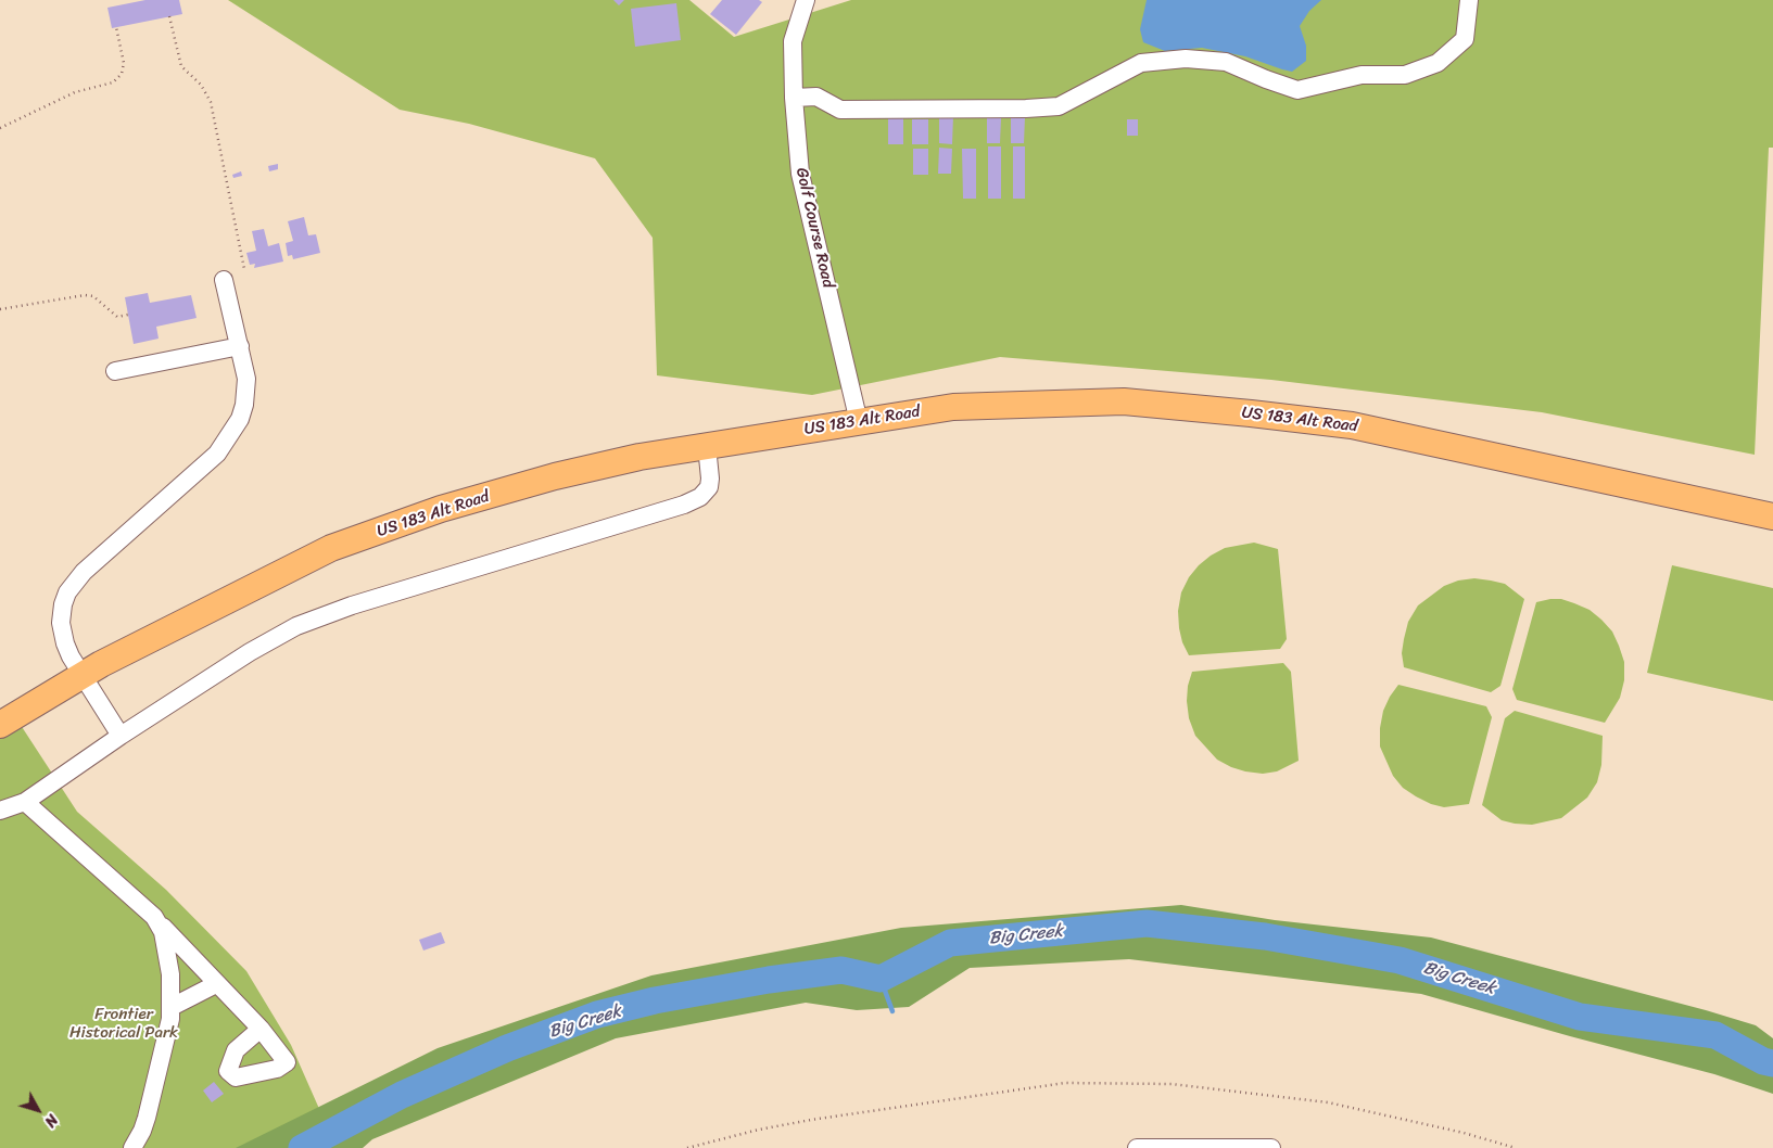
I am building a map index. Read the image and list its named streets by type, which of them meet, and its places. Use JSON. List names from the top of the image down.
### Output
{
  "streets": {
    "highway": ["US 183 Alt Road"],
    "street": ["Golf Course Road"]
  },
  "crossings": [
    ["Golf Course Road", "US 183 Alt Road"]
  ],
  "water": ["Big Creek"],
  "parks": ["Frontier Historical Park"],
  "north": "bottom right"
}
